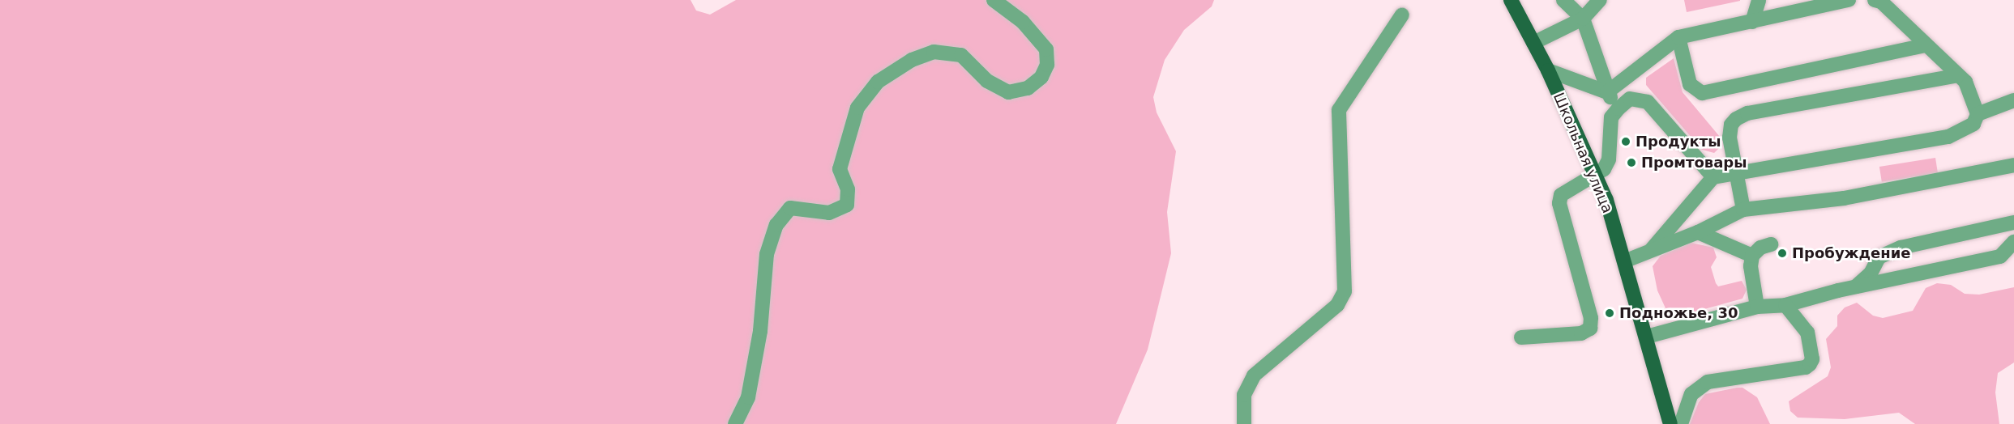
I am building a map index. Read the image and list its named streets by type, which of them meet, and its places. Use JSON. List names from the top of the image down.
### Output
{
  "streets": {
    "main road": ["Школьная улица"]
  },
  "places": [
    "Продукты",
    "Промтовары",
    "Пробуждение",
    "Подножье, 30"
  ]
}
